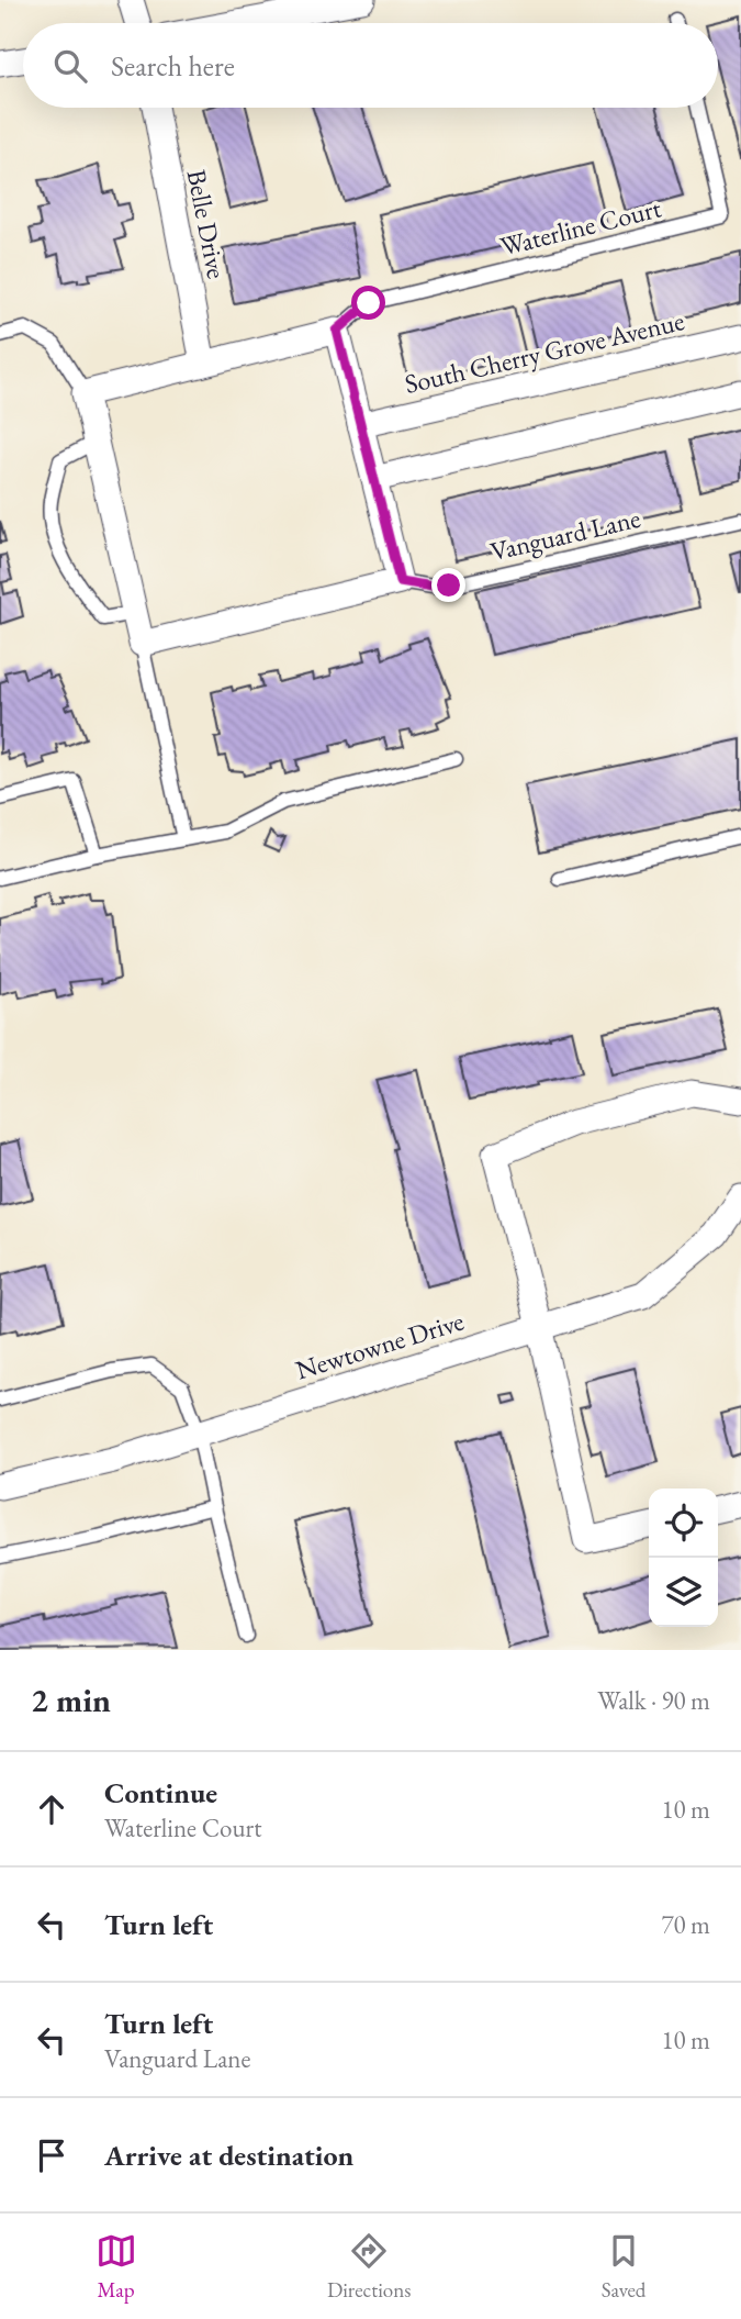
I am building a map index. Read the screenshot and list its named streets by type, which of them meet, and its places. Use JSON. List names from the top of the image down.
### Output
{
  "streets": {
    "street": ["Belle Drive", "South Cherry Grove Avenue", "Newtowne Drive"],
    "lane": ["Waterline Court", "Vanguard Lane"]
  },
  "page": {
    "search": "Search here",
    "heading": ["2 min", "Walk · 90 m"],
    "list": [
      ["Continue", "Waterline Court", "10 m"],
      ["Turn left", "70 m"],
      ["Turn left", "Vanguard Lane", "10 m"],
      "Arrive at destination"
    ],
    "nav": ["Map", "Directions", "Saved"]
  }
}
